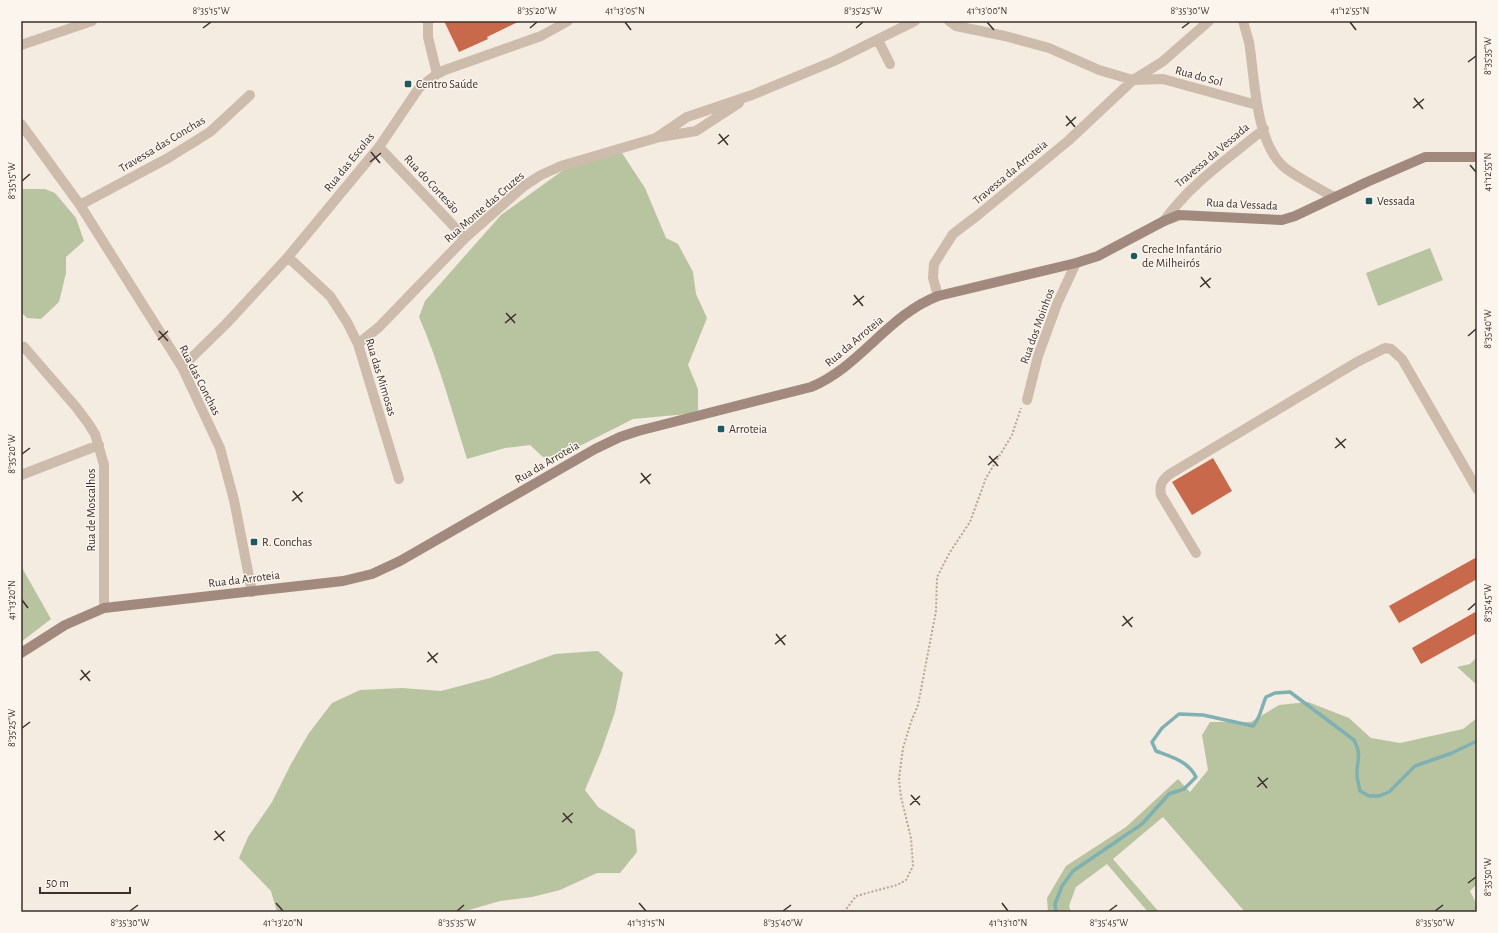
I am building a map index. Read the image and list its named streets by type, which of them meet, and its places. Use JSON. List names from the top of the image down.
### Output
{
  "streets": {
    "main road": ["Rua da Vessada", "Rua da Arroteia"],
    "street": [
      "Rua do Sol",
      "Travessa das Conchas",
      "Travessa da Vessada",
      "Rua das Escolas",
      "Travessa da Arroteia",
      "Rua do Cortesão",
      "Rua Monte das Cruzes",
      "Rua dos Moinhos",
      "Rua das Mimosas",
      "Rua das Conchas",
      "Rua de Moscalhos"
    ]
  },
  "crossings": [
    ["Rua do Sol", "Travessa da Arroteia"],
    ["Travessa das Conchas", "Rua das Conchas"],
    ["Travessa da Vessada", "Rua da Vessada"],
    ["Rua das Escolas", "Rua do Cortesão"],
    ["Rua das Escolas", "Rua das Mimosas"],
    ["Rua das Escolas", "Rua das Conchas"],
    ["Travessa da Arroteia", "Rua da Arroteia"],
    ["Rua do Cortesão", "Rua Monte das Cruzes"],
    ["Rua da Vessada", "Rua dos Moinhos"],
    ["Rua da Vessada", "Rua da Arroteia"],
    ["Rua Monte das Cruzes", "Rua das Mimosas"],
    ["Rua dos Moinhos", "Rua da Arroteia"],
    ["Rua da Arroteia", "Rua das Conchas"],
    ["Rua da Arroteia", "Rua de Moscalhos"]
  ],
  "places": {
    "transit": [
      "Centro Saúde",
      "Vessada",
      "Arroteia",
      "R. Conchas"
    ],
    "other": ["Creche Infantário de Milheirós"]
  },
  "scale_bar": "50 m",
  "coordinates": [
    "8°35'15\"W",
    "8°35'20\"W",
    "41°13'05\"N",
    "8°35'25\"W",
    "41°13'00\"N",
    "8°35'30\"W",
    "41°12'55\"N",
    "8°35'35\"W",
    "8°35'40\"W",
    "41°13'20\"N",
    "8°35'45\"W",
    "8°35'50\"W",
    "41°13'15\"N",
    "41°13'10\"N"
  ]
}
